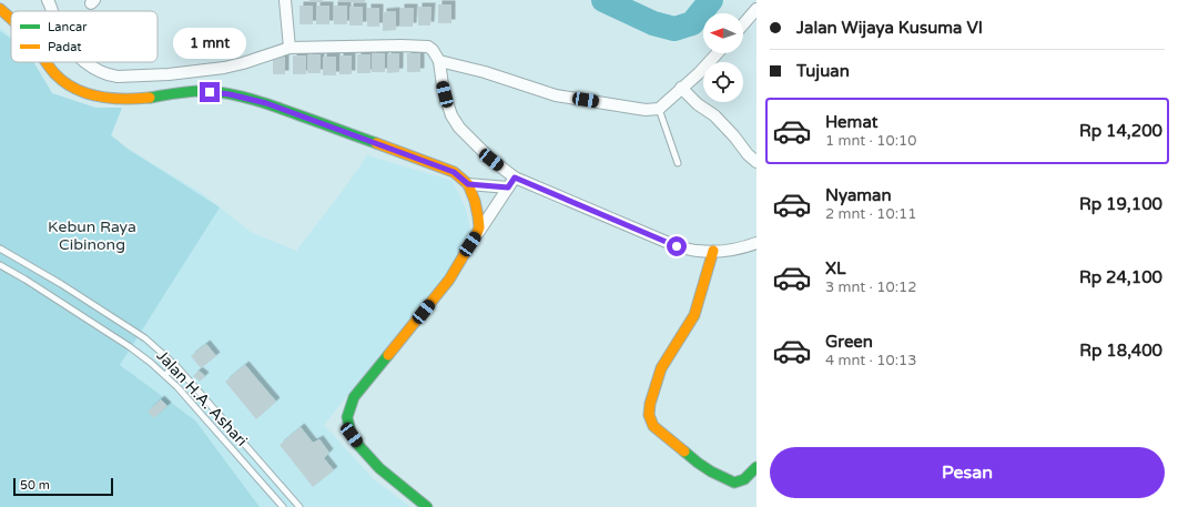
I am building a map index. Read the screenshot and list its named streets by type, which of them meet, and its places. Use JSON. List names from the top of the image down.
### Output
{
  "streets": {
    "lane": ["Jalan H.A. Ashari"]
  },
  "parks": ["Kebun Raya Cibinong"],
  "legend": ["Lancar", "Padat"],
  "scale_bar": "50 m",
  "north": "left",
  "page": {
    "banner": ["Jalan Wijaya Kusuma VI", "Tujuan"],
    "bubble": "1 mnt",
    "list": [
      {
        "name": "Hemat",
        "note": "1 mnt · 10:10",
        "value": "Rp 14,200"
      },
      {
        "name": "Nyaman",
        "note": "2 mnt · 10:11",
        "value": "Rp 19,100"
      },
      {
        "name": "XL",
        "note": "3 mnt · 10:12",
        "value": "Rp 24,100"
      },
      {
        "name": "Green",
        "note": "4 mnt · 10:13",
        "value": "Rp 18,400"
      }
    ],
    "buttons": "Pesan",
    "scale": "50 m"
  }
}
